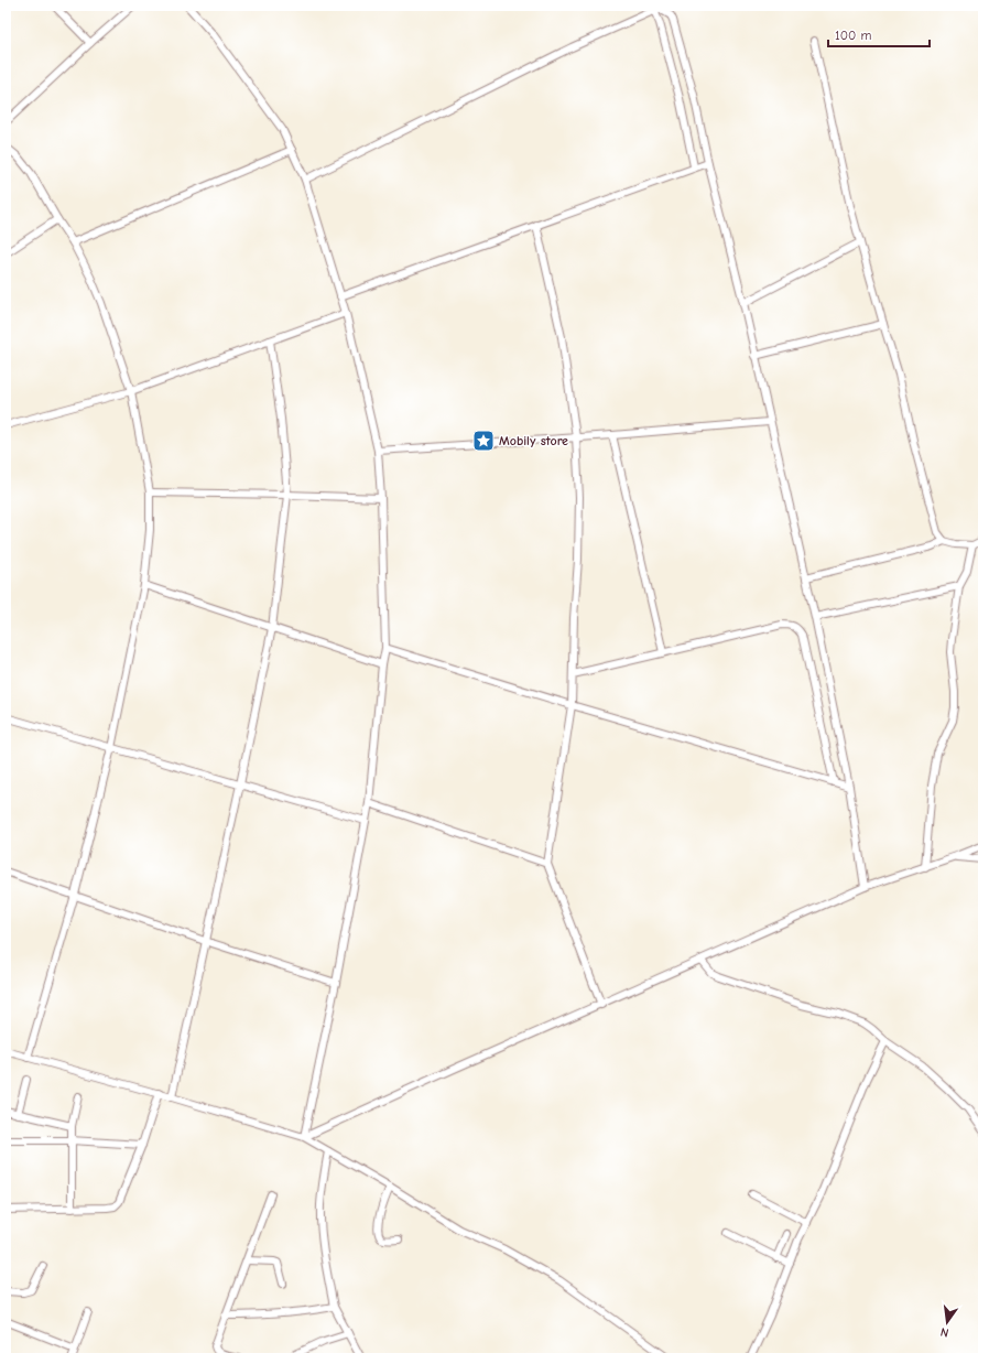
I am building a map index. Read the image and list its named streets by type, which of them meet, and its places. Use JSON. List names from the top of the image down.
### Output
{
  "places": {
    "place": ["Mobily store"]
  },
  "scale_bar": "100 m",
  "north": "bottom"
}
